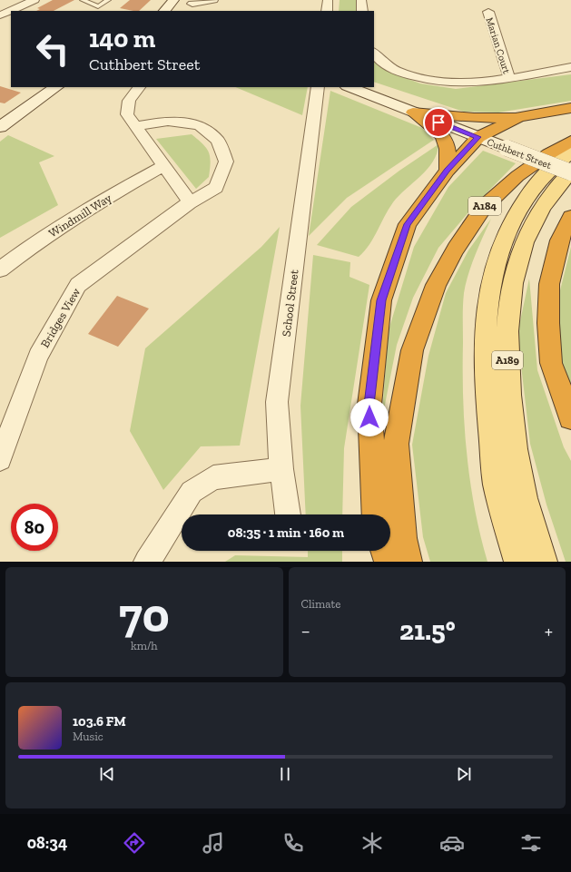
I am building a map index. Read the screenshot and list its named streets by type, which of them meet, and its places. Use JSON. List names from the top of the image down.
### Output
{
  "streets": {
    "highway": ["A184"],
    "main road": ["A189"],
    "street": [
      "Marian Court",
      "Cuthbert Street",
      "Windmill Way",
      "School Street",
      "Bridges View"
    ]
  },
  "crossings": [
    ["Cuthbert Street", "A189"]
  ],
  "page": {
    "turn": ["140 m", "Cuthbert Street"],
    "limit": "80",
    "trip": "08:35 · 1 min · 160 m",
    "tile": [
      ["70", "km/h"],
      "Climate"
    ],
    "heat": ["−", "21.5°", "+"],
    "song": ["103.6 FM", "Music"],
    "tabs": "08:34"
  }
}
